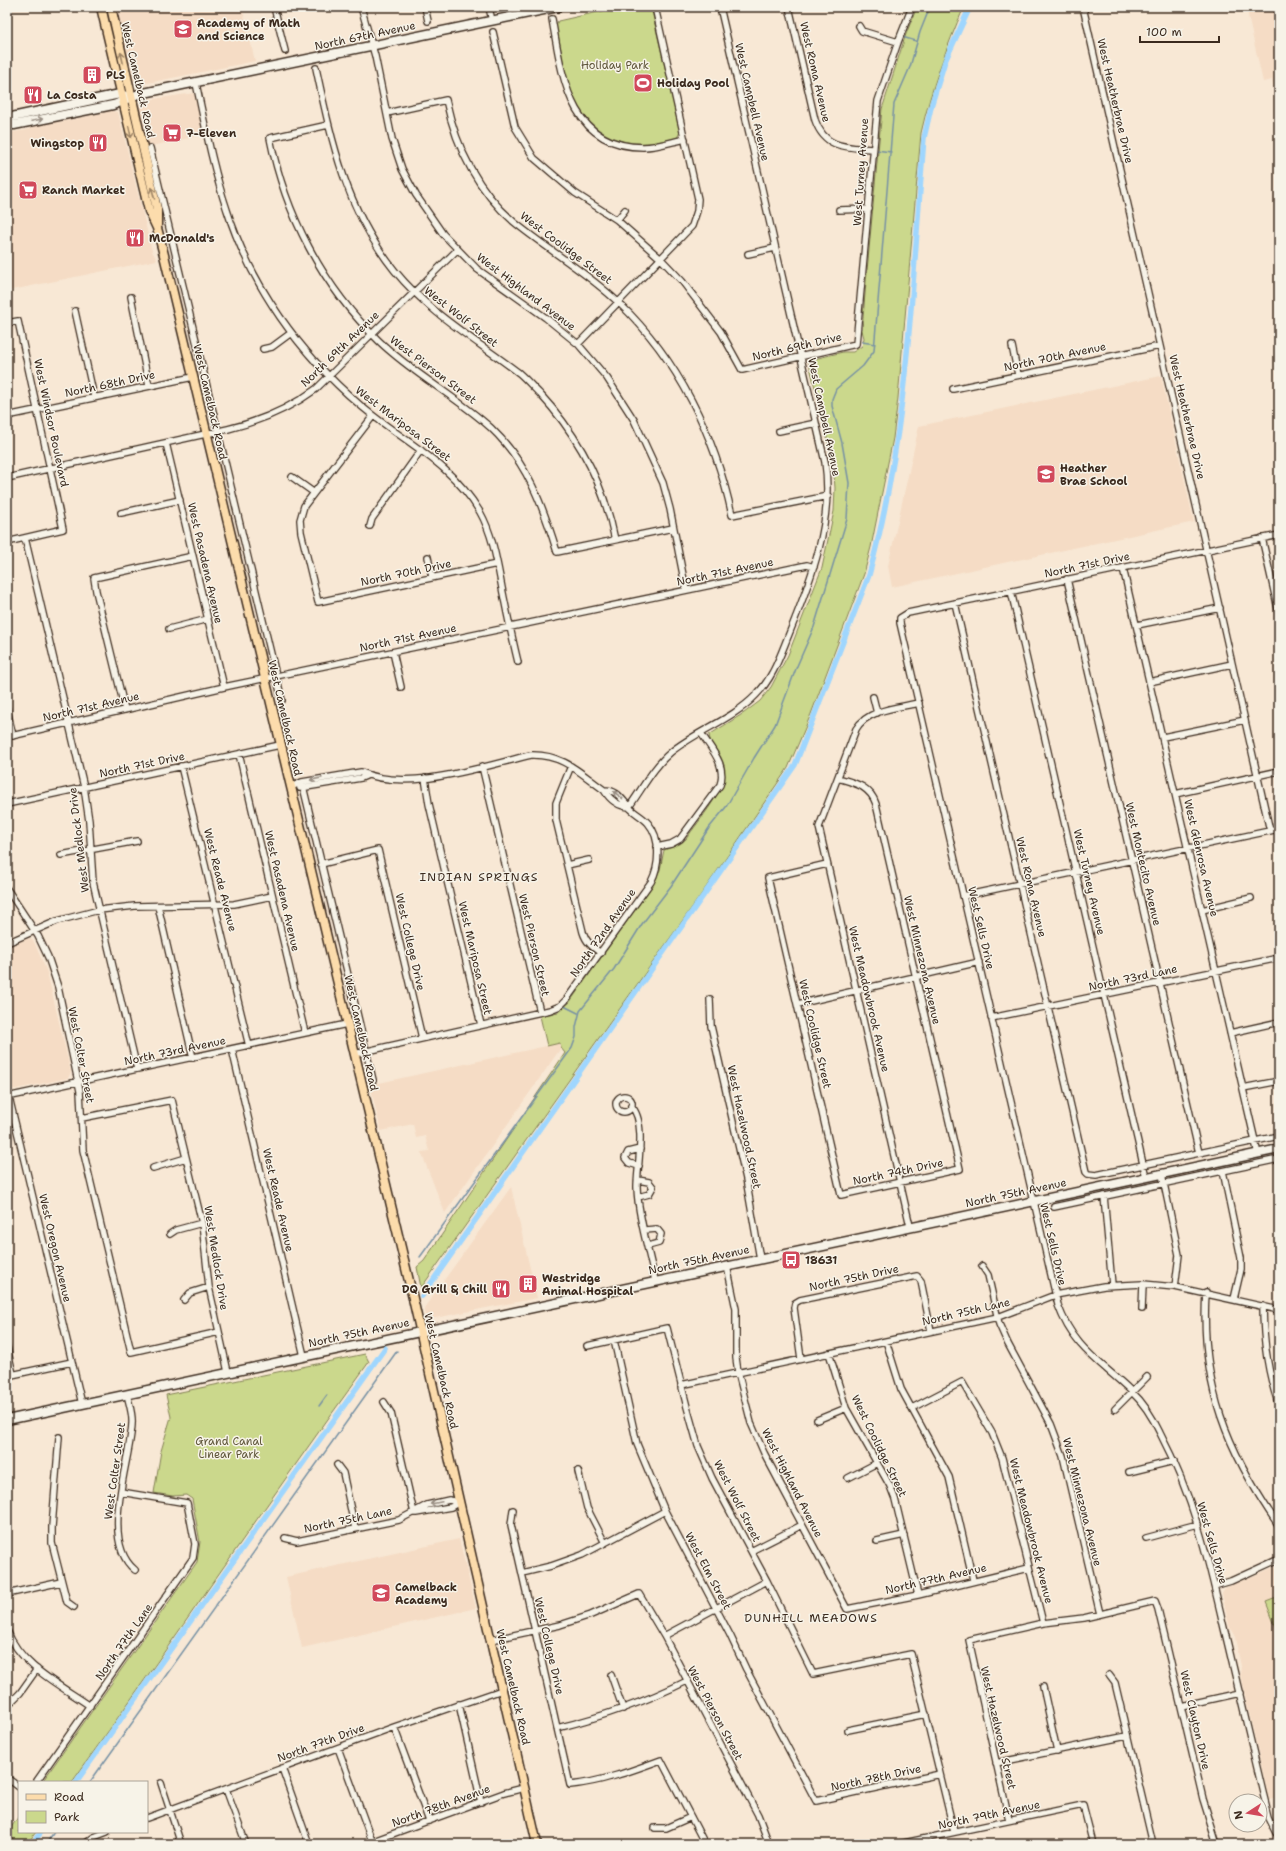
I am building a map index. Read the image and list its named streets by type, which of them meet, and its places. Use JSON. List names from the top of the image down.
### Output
{
  "streets": {
    "main road": ["North 67th Avenue", "West Camelback Road", "North 75th Avenue"],
    "street": [
      "West Roma Avenue",
      "West Heatherbrae Drive",
      "West Campbell Avenue",
      "West Turney Avenue",
      "West Coolidge Street",
      "West Highland Avenue",
      "West Wolf Street",
      "North 69th Drive",
      "North 69th Avenue",
      "North 70th Avenue",
      "West Pierson Street",
      "North 68th Drive",
      "West Windsor Boulevard",
      "West Mariposa Street",
      "West Pasadena Avenue",
      "North 71st Drive",
      "North 71st Avenue",
      "North 70th Drive",
      "West Medlock Drive",
      "West Glenrosa Avenue",
      "West Montecito Avenue",
      "West Reade Avenue",
      "West Sells Drive",
      "North 72nd Avenue",
      "West College Drive",
      "West Minnezona Avenue",
      "North 73rd Lane",
      "West Meadowbrook Avenue",
      "North 73rd Avenue",
      "West Colter Street",
      "West Hazelwood Street",
      "North 74th Drive",
      "West Oregon Avenue",
      "North 75th Drive",
      "North 75th Lane",
      "West Elm Street",
      "North 77th Avenue",
      "North 77th Lane",
      "West Clayton Drive",
      "North 77th Drive",
      "North 78th Drive",
      "North 78th Avenue",
      "North 79th Avenue"
    ]
  },
  "crossings": [
    ["North 67th Avenue", "West Camelback Road"],
    ["North 67th Avenue", "West Highland Avenue"],
    ["North 67th Avenue", "West Mariposa Street"],
    ["West Roma Avenue", "West Turney Avenue"],
    ["West Roma Avenue", "North 71st Drive"],
    ["West Roma Avenue", "North 73rd Lane"],
    ["West Camelback Road", "North 69th Avenue"],
    ["West Camelback Road", "North 68th Drive"],
    ["West Camelback Road", "North 71st Drive"],
    ["West Camelback Road", "North 71st Avenue"],
    ["West Camelback Road", "West College Drive"],
    ["West Camelback Road", "North 73rd Avenue"],
    ["West Camelback Road", "North 75th Avenue"],
    ["West Camelback Road", "North 75th Lane"],
    ["West Camelback Road", "North 77th Drive"],
    ["West Camelback Road", "North 78th Avenue"],
    ["West Heatherbrae Drive", "North 70th Avenue"],
    ["West Heatherbrae Drive", "North 71st Drive"],
    ["West Campbell Avenue", "West Coolidge Street"],
    ["West Campbell Avenue", "North 69th Drive"],
    ["West Campbell Avenue", "North 71st Avenue"],
    ["West Turney Avenue", "North 69th Drive"],
    ["West Turney Avenue", "North 71st Drive"],
    ["West Turney Avenue", "North 73rd Lane"],
    ["West Turney Avenue", "North 75th Avenue"],
    ["West Coolidge Street", "West Highland Avenue"],
    ["West Coolidge Street", "West Meadowbrook Avenue"],
    ["West Coolidge Street", "North 74th Drive"],
    ["West Coolidge Street", "North 75th Lane"],
    ["West Coolidge Street", "North 77th Avenue"],
    ["West Highland Avenue", "North 69th Avenue"],
    ["West Highland Avenue", "North 71st Avenue"],
    ["West Highland Avenue", "North 75th Avenue"],
    ["West Highland Avenue", "North 75th Lane"],
    ["West Highland Avenue", "North 77th Avenue"],
    ["West Wolf Street", "North 69th Avenue"],
    ["West Wolf Street", "West Pierson Street"],
    ["West Wolf Street", "North 75th Lane"],
    ["West Wolf Street", "West Elm Street"],
    ["North 69th Avenue", "West Pierson Street"],
    ["North 69th Avenue", "West Windsor Boulevard"],
    ["North 69th Avenue", "West Mariposa Street"],
    ["North 69th Avenue", "West Pasadena Avenue"],
    ["West Pierson Street", "North 72nd Avenue"],
    ["West Pierson Street", "West College Drive"],
    ["North 68th Drive", "West Windsor Boulevard"],
    ["West Windsor Boulevard", "West Medlock Drive"],
    ["West Mariposa Street", "North 71st Avenue"],
    ["West Mariposa Street", "North 70th Drive"],
    ["West Pasadena Avenue", "North 71st Drive"],
    ["West Pasadena Avenue", "North 71st Avenue"],
    ["West Pasadena Avenue", "North 73rd Avenue"],
    ["North 71st Drive", "West Medlock Drive"],
    ["North 71st Drive", "West Glenrosa Avenue"],
    ["North 71st Drive", "West Montecito Avenue"],
    ["North 71st Drive", "West Reade Avenue"],
    ["North 71st Drive", "West Sells Drive"],
    ["North 71st Avenue", "West Medlock Drive"],
    ["West Medlock Drive", "North 73rd Avenue"],
    ["West Medlock Drive", "West Colter Street"],
    ["West Medlock Drive", "North 75th Avenue"],
    ["West Glenrosa Avenue", "North 73rd Lane"],
    ["West Glenrosa Avenue", "North 75th Avenue"],
    ["West Montecito Avenue", "North 73rd Lane"],
    ["West Reade Avenue", "North 73rd Avenue"],
    ["West Reade Avenue", "North 75th Avenue"],
    ["West Sells Drive", "North 73rd Lane"],
    ["West Sells Drive", "West Meadowbrook Avenue"],
    ["West Sells Drive", "North 75th Avenue"],
    ["West Sells Drive", "North 75th Lane"],
    ["West Minnezona Avenue", "West Meadowbrook Avenue"],
    ["West Minnezona Avenue", "North 74th Drive"],
    ["West Minnezona Avenue", "North 75th Lane"],
    ["West Minnezona Avenue", "West Clayton Drive"],
    ["West Meadowbrook Avenue", "West Hazelwood Street"],
    ["West Meadowbrook Avenue", "North 74th Drive"],
    ["West Meadowbrook Avenue", "North 75th Avenue"],
    ["West Meadowbrook Avenue", "North 77th Avenue"],
    ["North 73rd Avenue", "West Colter Street"],
    ["North 73rd Avenue", "West Oregon Avenue"],
    ["West Colter Street", "North 75th Avenue"],
    ["West Colter Street", "North 77th Lane"],
    ["West Hazelwood Street", "North 75th Avenue"],
    ["West Hazelwood Street", "North 79th Avenue"],
    ["North 75th Avenue", "West Oregon Avenue"],
    ["North 75th Drive", "North 75th Lane"],
    ["West Elm Street", "North 78th Drive"]
  ],
  "districts": ["INDIAN SPRINGS", "DUNHILL MEADOWS"],
  "parks": ["Holiday Park", "Grand Canal Linear Park"],
  "places": {
    "school or university": ["Academy of Math and Science", "Heather Brae School", "Camelback Academy"],
    "building": ["PLS", "Westridge Animal Hospital"],
    "sports": ["Holiday Pool"],
    "restaurant": [
      "La Costa",
      "Wingstop",
      "McDonald's",
      "DQ Grill & Chill"
    ],
    "supermarket": ["7-Eleven", "Ranch Market"],
    "bus stop": ["18631"]
  },
  "legend": ["Road", "Park"],
  "scale_bar": "100 m",
  "north": "left"
}
